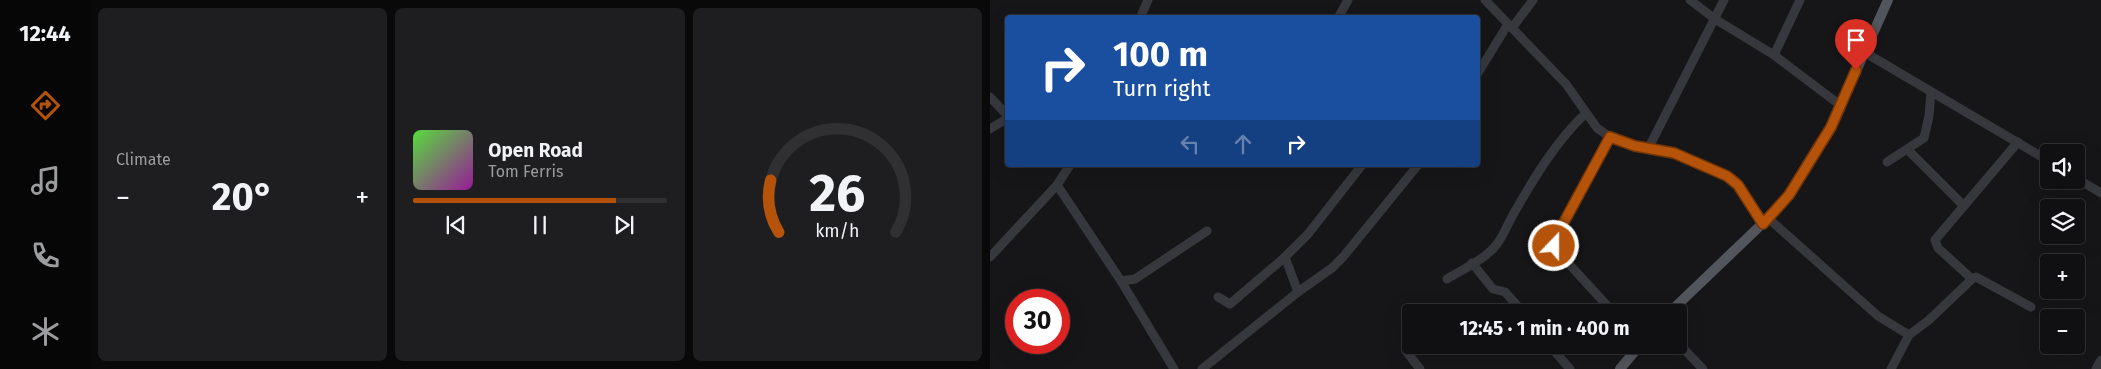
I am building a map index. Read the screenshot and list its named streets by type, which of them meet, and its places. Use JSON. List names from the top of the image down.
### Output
{
  "page": {
    "tabs": "12:44",
    "tile": "Climate",
    "turn": ["100 m", "Turn right"],
    "song": ["Open Road", "Tom Ferris"],
    "map_buttons": ["+", "−"],
    "heat": ["−", "20°", "+"],
    "limit": "30",
    "trip": "12:45 · 1 min · 400 m",
    "gauge": ["26", "km/h"]
  }
}
